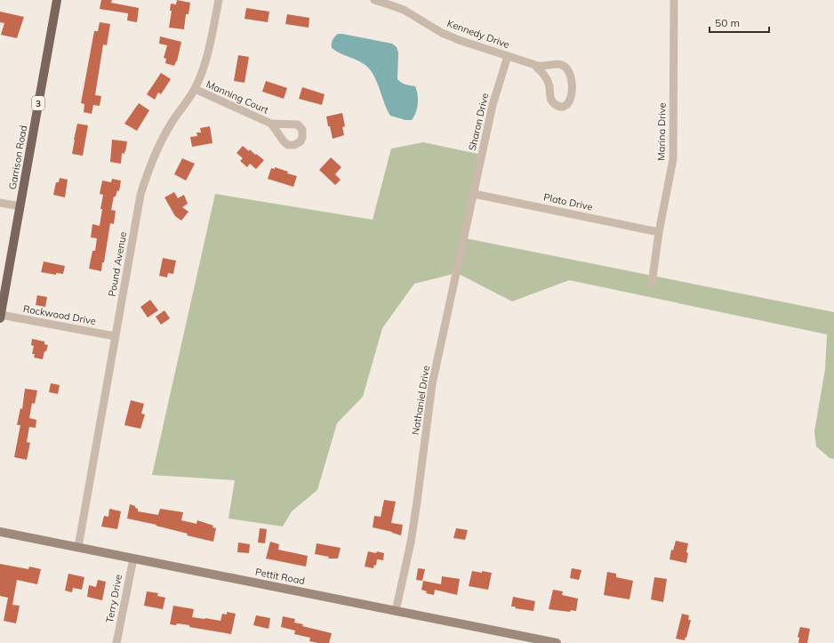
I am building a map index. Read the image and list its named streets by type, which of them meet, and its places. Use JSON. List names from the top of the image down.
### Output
{
  "streets": {
    "main road": ["3", "Garrison Road"],
    "street": [
      "Kennedy Drive",
      "Manning Court",
      "Sharon Drive",
      "Marina Drive",
      "Plato Drive",
      "Pound Avenue",
      "Rockwood Drive",
      "Nathaniel Drive",
      "Pettit Road",
      "Terry Drive"
    ]
  },
  "crossings": [
    ["Kennedy Drive", "Sharon Drive"],
    ["Manning Court", "Pound Avenue"],
    ["Sharon Drive", "Plato Drive"],
    ["Sharon Drive", "Nathaniel Drive"],
    ["Marina Drive", "Plato Drive"],
    ["Garrison Road", "Rockwood Drive"],
    ["Plato Drive", "Nathaniel Drive"],
    ["Pound Avenue", "Rockwood Drive"],
    ["Pound Avenue", "Pettit Road"],
    ["Nathaniel Drive", "Pettit Road"],
    ["Pettit Road", "Terry Drive"]
  ],
  "scale_bar": "50 m"
}
